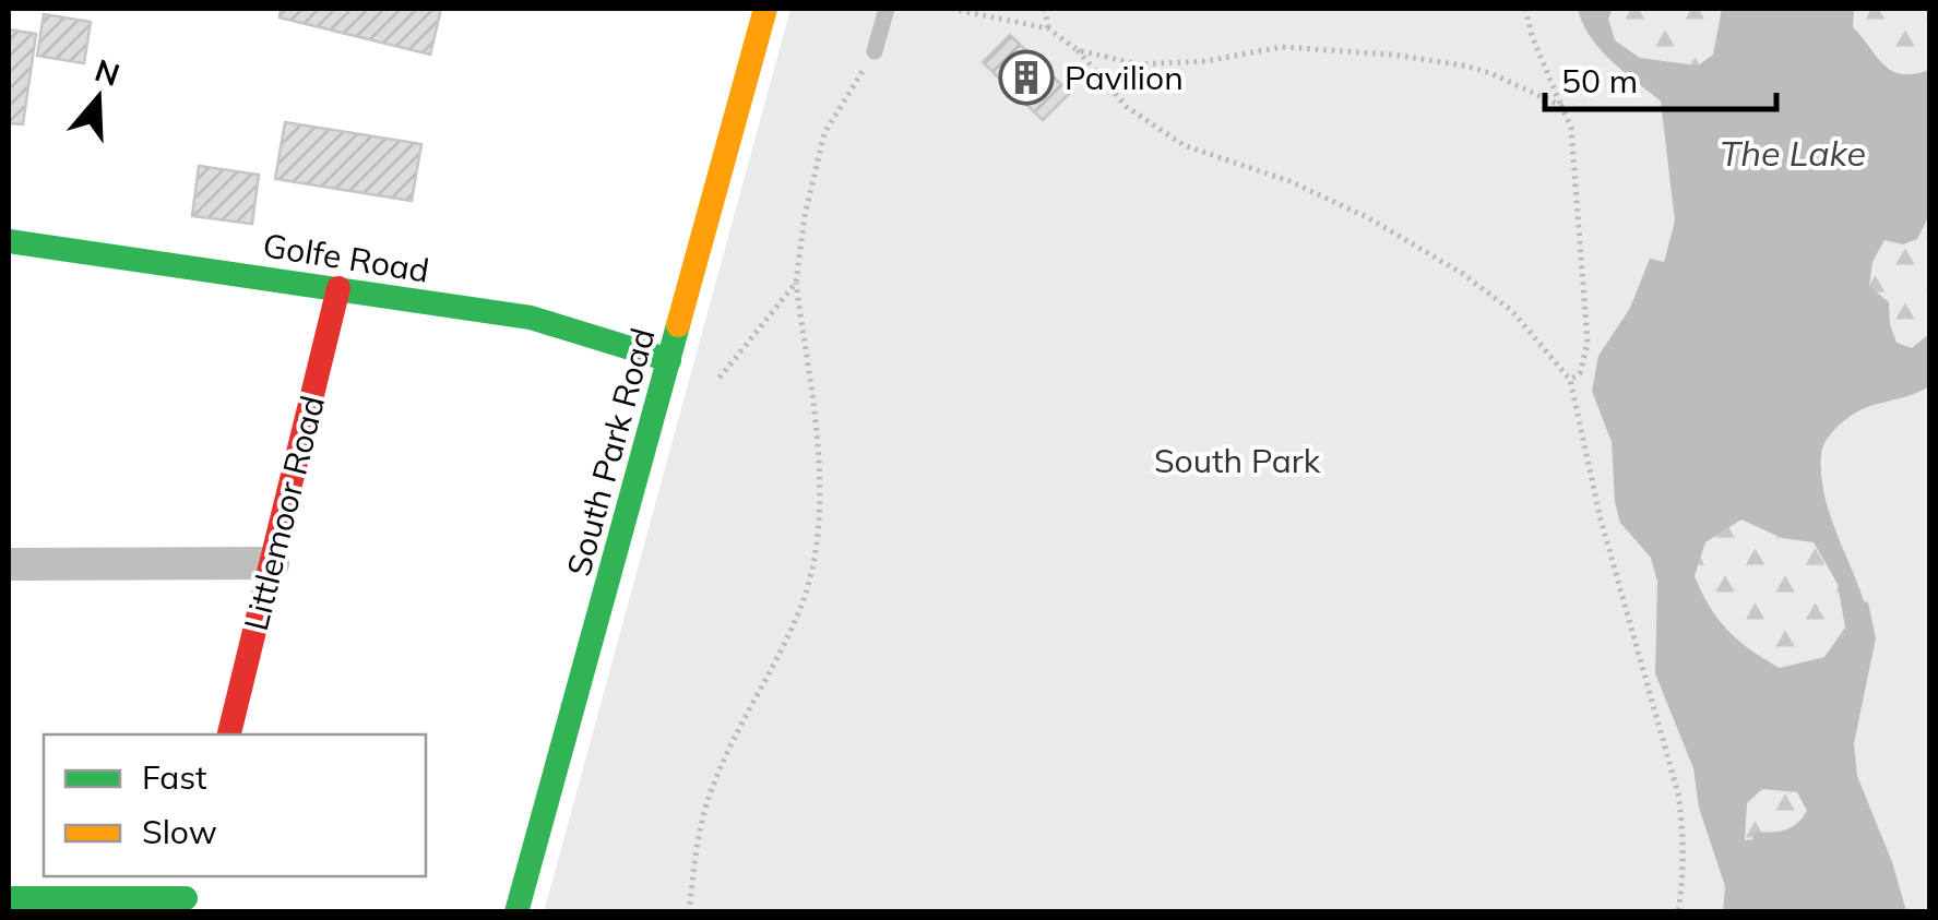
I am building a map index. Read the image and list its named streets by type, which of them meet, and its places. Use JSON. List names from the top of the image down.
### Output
{
  "streets": {
    "street": ["Golfe Road", "South Park Road", "Littlemoor Road"]
  },
  "crossings": [
    ["Golfe Road", "South Park Road"],
    ["Golfe Road", "Littlemoor Road"]
  ],
  "water": ["The Lake"],
  "parks": ["South Park"],
  "places": {
    "building": ["Pavilion"]
  },
  "legend": ["Fast", "Slow"],
  "scale_bar": "50 m",
  "north": "top"
}
